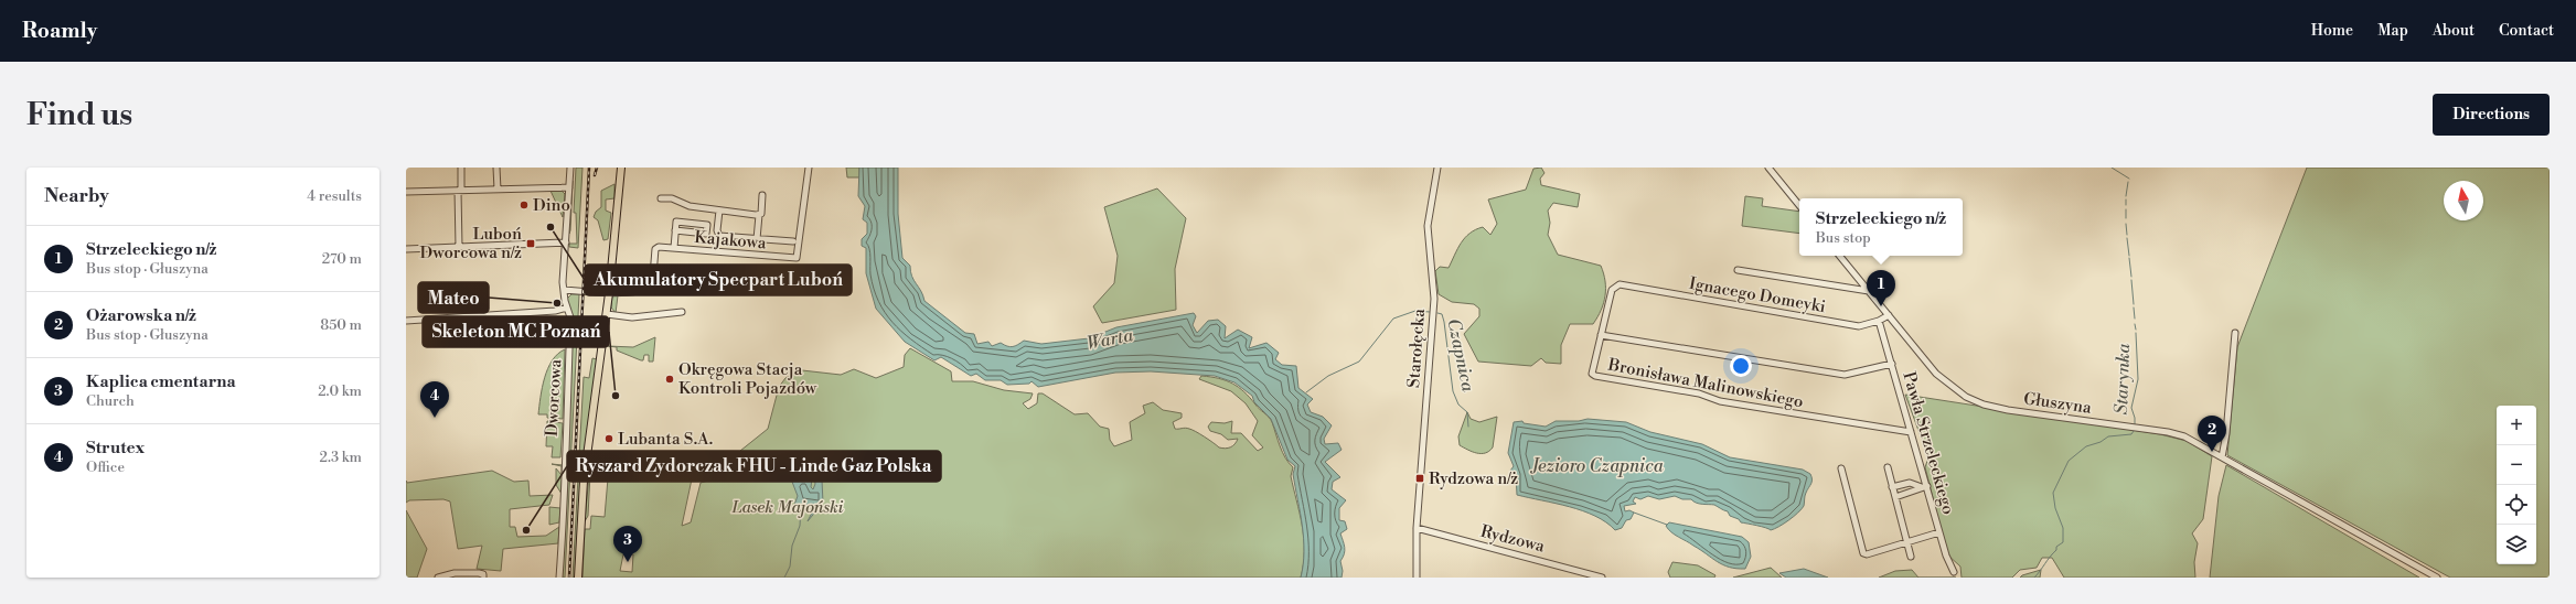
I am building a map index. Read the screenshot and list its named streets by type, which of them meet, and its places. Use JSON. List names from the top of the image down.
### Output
{
  "streets": {
    "street": [
      "Kajakowa",
      "Ignacego Domeyki",
      "Starołęcka",
      "Bronisława Malinowskiego",
      "Dworcowa",
      "Głuszyna",
      "Pawła Strzeleckiego",
      "Rydzowa"
    ]
  },
  "crossings": [
    ["Ignacego Domeyki", "Bronisława Malinowskiego"],
    ["Ignacego Domeyki", "Głuszyna"],
    ["Ignacego Domeyki", "Pawła Strzeleckiego"],
    ["Starołęcka", "Rydzowa"],
    ["Bronisława Malinowskiego", "Pawła Strzeleckiego"]
  ],
  "water": [
    "Warta",
    "Czapnica",
    "Starynka",
    "Jezioro Czapnica"
  ],
  "parks": ["Lasek Majoński"],
  "places": {
    "other": [
      "Dino",
      "Akumulatory Specpart Luboń",
      "Mateo",
      "Okręgowa Stacja Kontroli Pojazdów",
      "Skeleton MC Poznań",
      "Lubanta S.A.",
      "Ryszard Zydorczak FHU - Linde Gaz Polska"
    ],
    "transit": ["Luboń Dworcowa n/ż", "Rydzowa n/ż"]
  },
  "north": "top",
  "page": {
    "header": "Roamly",
    "nav": [
      "Home",
      "Map",
      "About",
      "Contact"
    ],
    "buttons": "Directions",
    "title": "Find us",
    "heading": ["Nearby", "4 results"],
    "popup": ["Strzeleckiego n/ż", "Bus stop"],
    "list": [
      {
        "mark": "1",
        "name": "Strzeleckiego n/ż",
        "note": "Bus stop · Głuszyna",
        "value": "270 m"
      },
      {
        "mark": "2",
        "name": "Ożarowska n/ż",
        "note": "Bus stop · Głuszyna",
        "value": "850 m"
      },
      {
        "mark": "3",
        "name": "Kaplica cmentarna",
        "note": "Church",
        "value": "2.0 km"
      },
      {
        "mark": "4",
        "name": "Strutex",
        "note": "Office",
        "value": "2.3 km"
      }
    ],
    "pins": [
      "1",
      "4",
      "2",
      "3"
    ],
    "map_buttons": ["+", "−"]
  }
}
